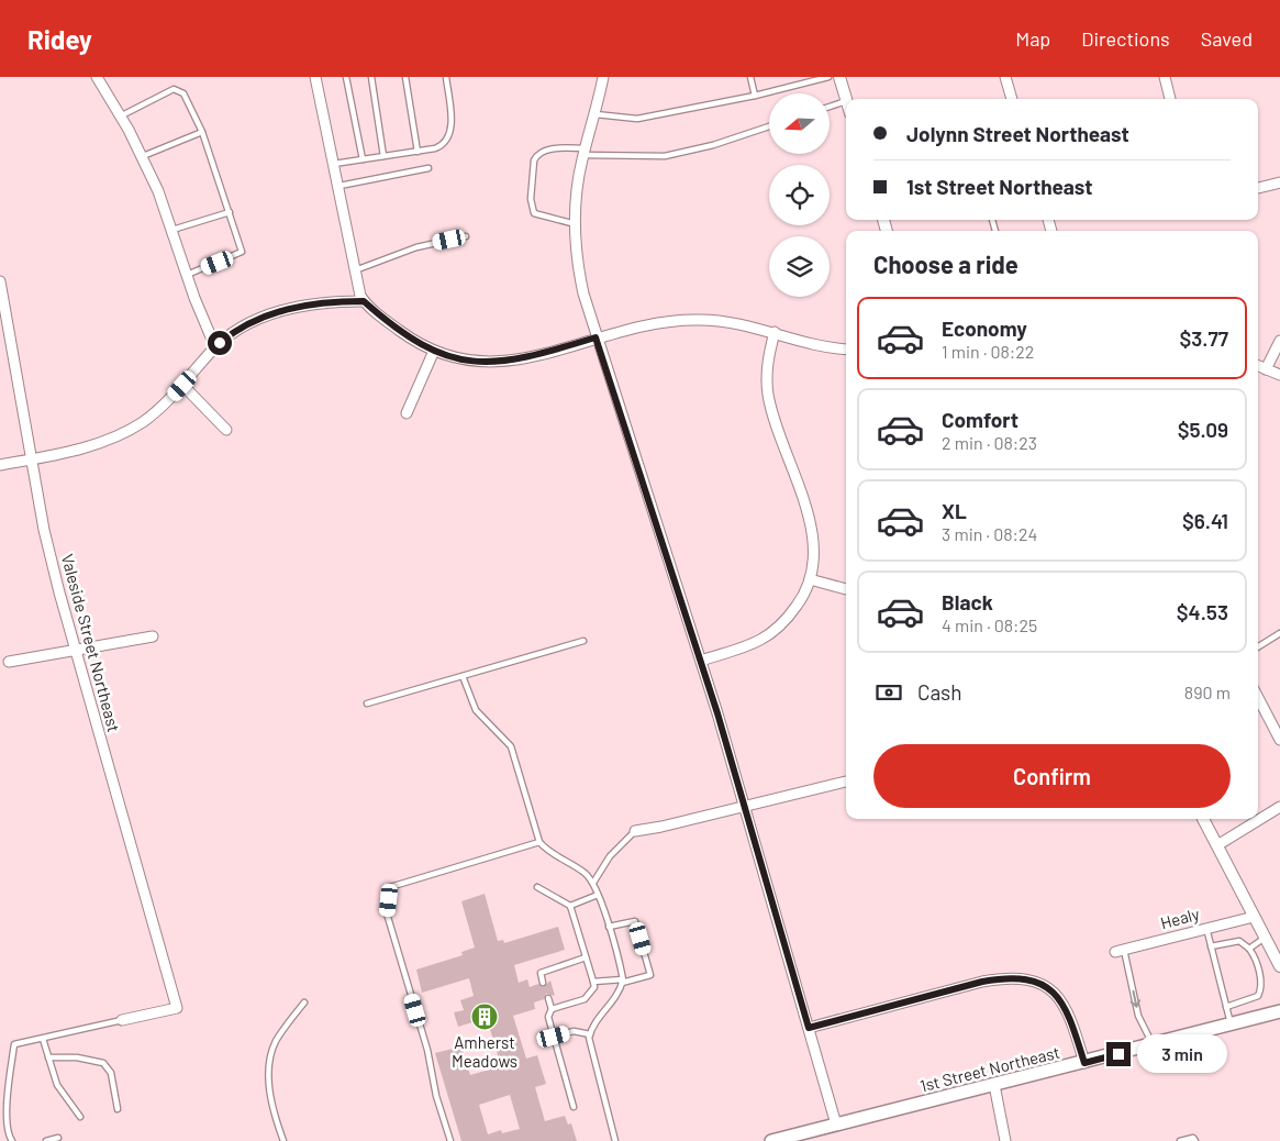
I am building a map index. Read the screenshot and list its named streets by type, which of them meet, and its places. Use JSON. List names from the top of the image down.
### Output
{
  "streets": {
    "main road": ["1st Street Northeast"],
    "street": ["Valeside Street Northeast", "Healy"]
  },
  "places": {
    "building": ["Amherst Meadows"]
  },
  "north": "left",
  "page": {
    "header": "Ridey",
    "nav": ["Map", "Directions", "Saved"],
    "banner": ["Jolynn Street Northeast", "1st Street Northeast"],
    "heading": "Choose a ride",
    "list": [
      {
        "name": "Economy",
        "note": "1 min · 08:22",
        "value": "$3.77"
      },
      {
        "name": "Comfort",
        "note": "2 min · 08:23",
        "value": "$5.09"
      },
      {
        "name": "XL",
        "note": "3 min · 08:24",
        "value": "$6.41"
      },
      {
        "name": "Black",
        "note": "4 min · 08:25",
        "value": "$4.53"
      }
    ],
    "pay": ["Cash", "890 m"],
    "buttons": "Confirm",
    "bubble": "3 min"
  }
}
